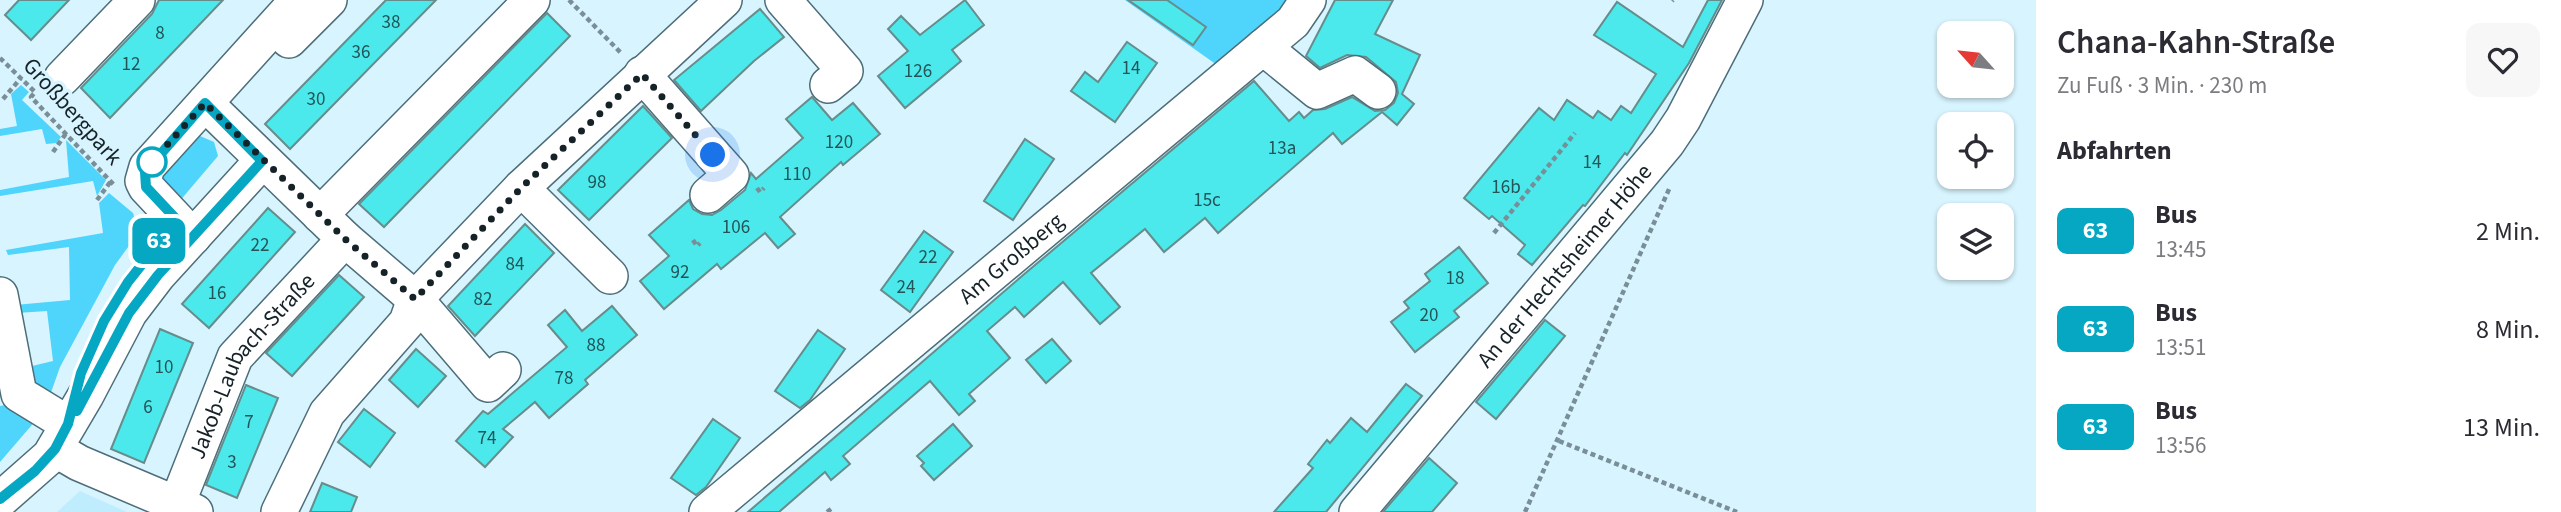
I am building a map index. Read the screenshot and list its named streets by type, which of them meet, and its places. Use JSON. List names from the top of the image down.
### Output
{
  "streets": {
    "street": ["Am Großberg", "An der Hechtsheimer Höhe", "Jakob-Laubach-Straße"],
    "path": ["Großbergpark"]
  },
  "lines": ["bus line 63"],
  "house_numbers": [
    "38",
    "8",
    "36",
    "12",
    "14",
    "126",
    "30",
    "120",
    "13a",
    "14",
    "110",
    "98",
    "16b",
    "15c",
    "106",
    "22",
    "22",
    "84",
    "92",
    "18",
    "24",
    "16",
    "82",
    "20",
    "88",
    "10",
    "78",
    "6",
    "7",
    "74",
    "3"
  ],
  "north": "top left",
  "page": {
    "on_map": "63",
    "heading": [
      ["Chana-Kahn-Straße", "Zu Fuß · 3 Min. · 230 m"],
      "Abfahrten"
    ],
    "list": [
      {
        "mark": "63",
        "name": "Bus",
        "note": "13:45",
        "value": "2 Min."
      },
      {
        "mark": "63",
        "name": "Bus",
        "note": "13:51",
        "value": "8 Min."
      },
      {
        "mark": "63",
        "name": "Bus",
        "note": "13:56",
        "value": "13 Min."
      }
    ]
  }
}
